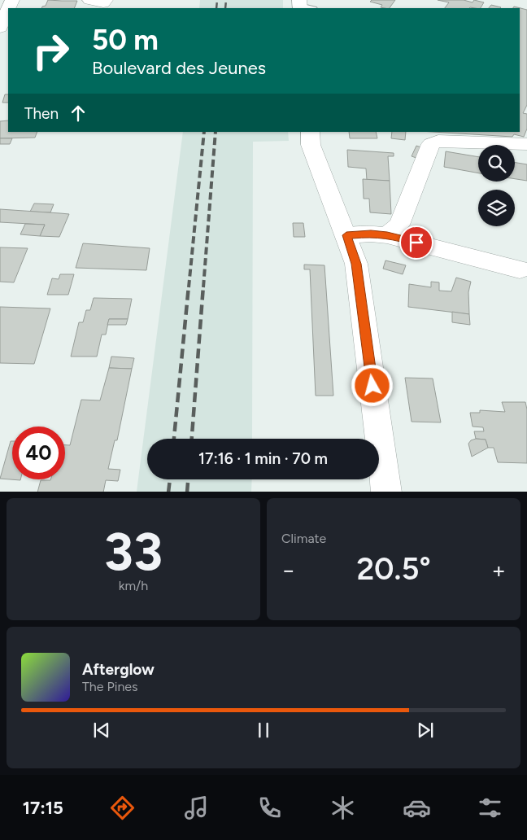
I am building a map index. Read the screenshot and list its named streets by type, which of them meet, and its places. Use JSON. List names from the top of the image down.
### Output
{
  "page": {
    "turn": ["50 m", "Boulevard des Jeunes"],
    "then": "Then",
    "limit": "40",
    "trip": "17:16 · 1 min · 70 m",
    "tile": [
      ["33", "km/h"],
      "Climate"
    ],
    "heat": ["−", "20.5°", "+"],
    "song": ["Afterglow", "The Pines"],
    "tabs": "17:15"
  }
}
